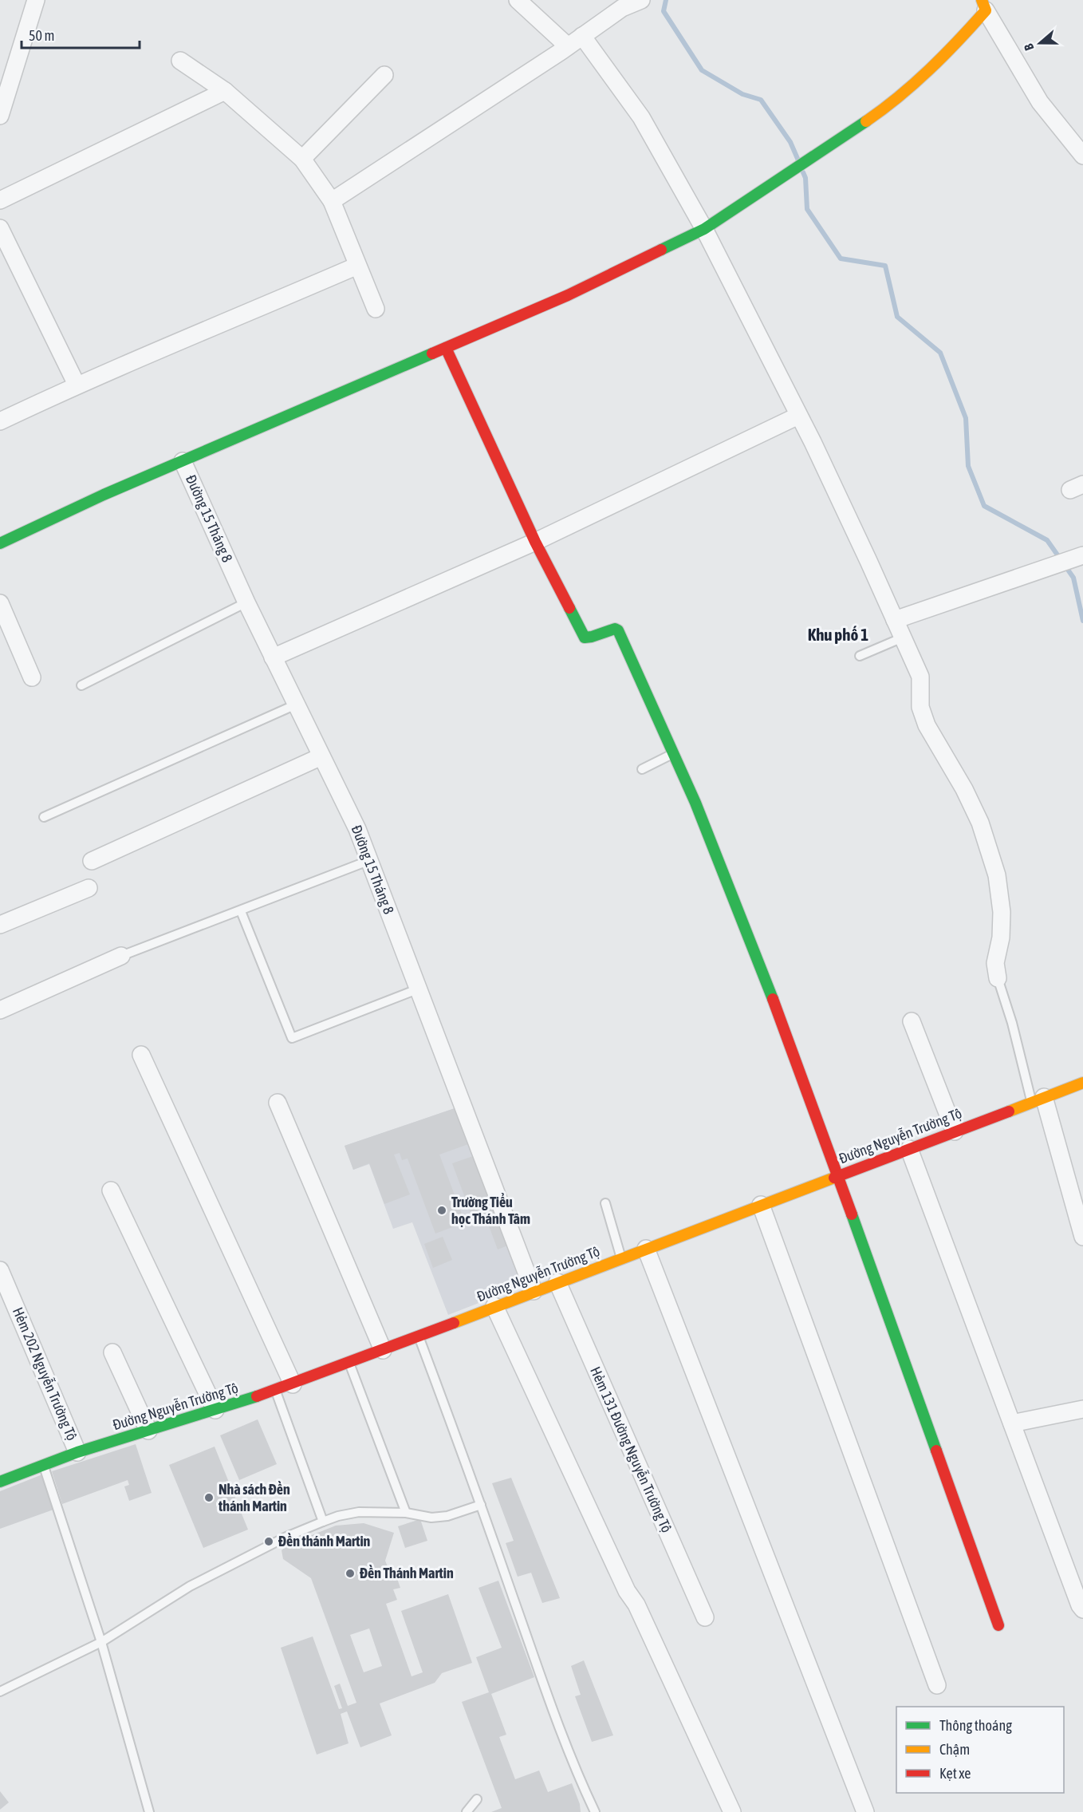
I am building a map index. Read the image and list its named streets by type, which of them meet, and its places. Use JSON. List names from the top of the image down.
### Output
{
  "streets": {
    "street": [
      "Đường 15 Tháng 8",
      "Đường Nguyễn Trường Tộ",
      "Hẻm 202 Nguyễn Trường Tộ",
      "Hẻm 131 Đường Nguyễn Trường Tộ"
    ]
  },
  "crossings": [
    ["Đường 15 Tháng 8", "Đường Nguyễn Trường Tộ"],
    ["Đường Nguyễn Trường Tộ", "Hẻm 202 Nguyễn Trường Tộ"],
    ["Đường Nguyễn Trường Tộ", "Hẻm 131 Đường Nguyễn Trường Tộ"]
  ],
  "districts": ["Khu phố 1"],
  "places": [
    "Trường Tiểu học Thánh Tâm",
    "Nhà sách Đền thánh Martin",
    "Đền thánh Martin",
    "Đền Thánh Martin"
  ],
  "legend": ["Thông thoáng", "Chậm", "Kẹt xe"],
  "scale_bar": "50 m",
  "north": "left"
}
